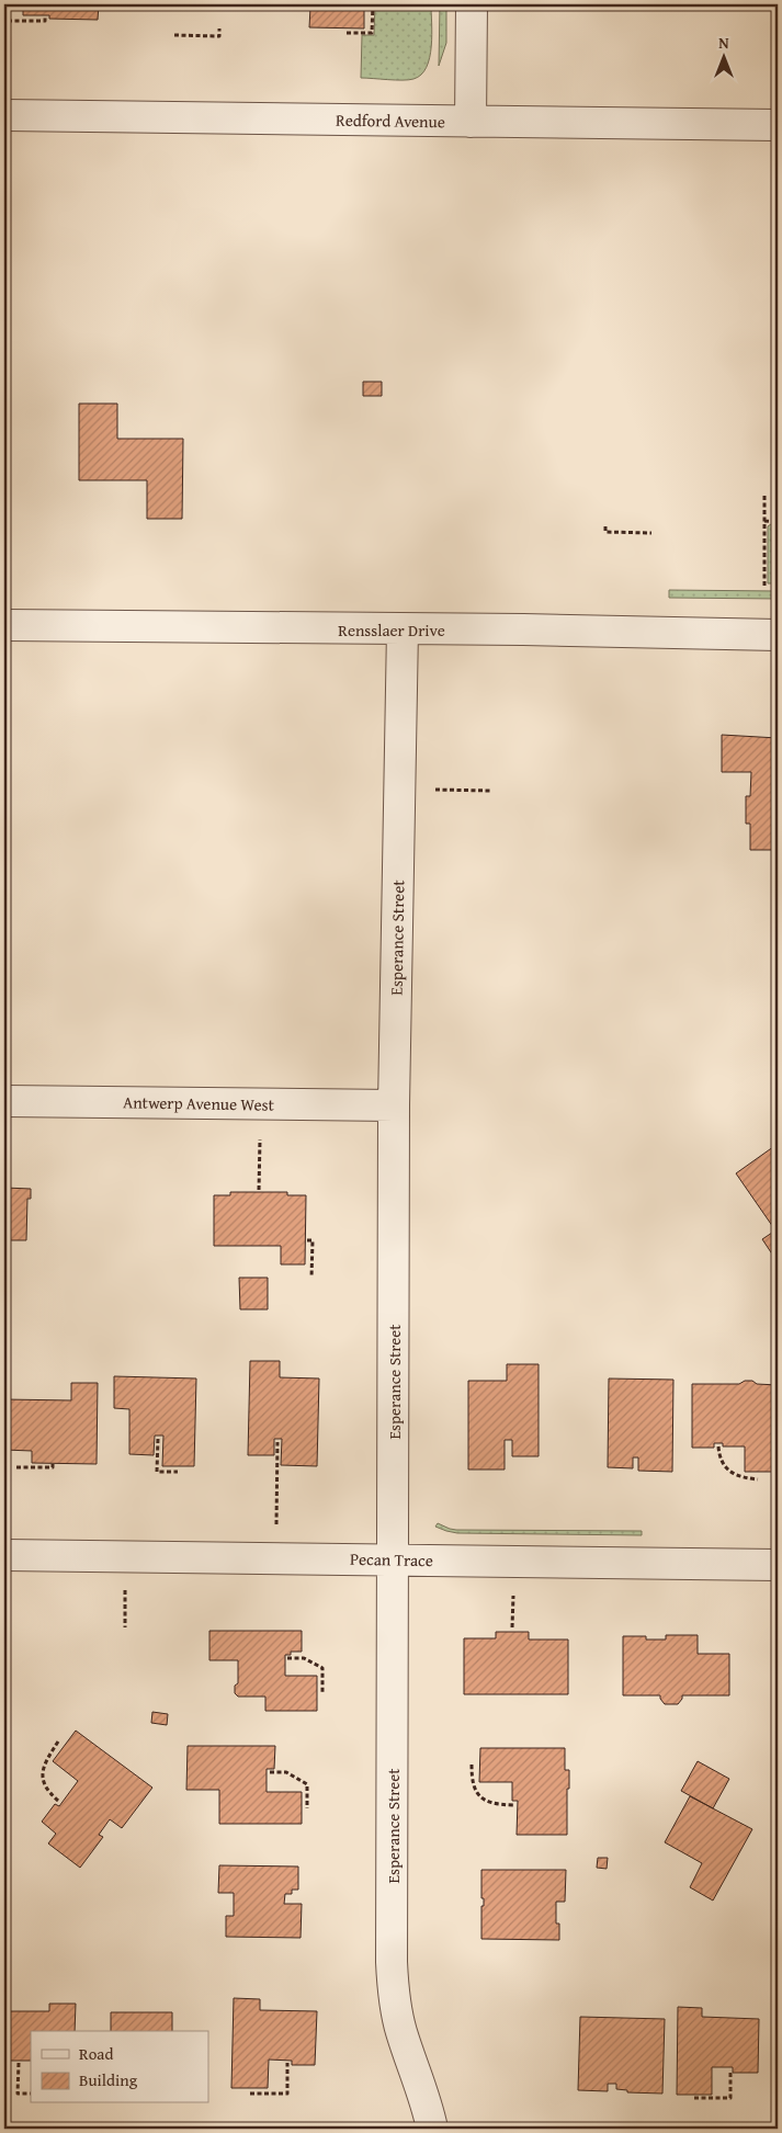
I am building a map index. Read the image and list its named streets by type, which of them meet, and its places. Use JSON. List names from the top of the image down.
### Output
{
  "streets": {
    "street": [
      "Redford Avenue",
      "Rensslaer Drive",
      "Esperance Street",
      "Antwerp Avenue West",
      "Pecan Trace"
    ]
  },
  "crossings": [
    ["Rensslaer Drive", "Esperance Street"],
    ["Esperance Street", "Antwerp Avenue West"],
    ["Esperance Street", "Pecan Trace"]
  ],
  "legend": ["Road", "Building"],
  "north": "top"
}
